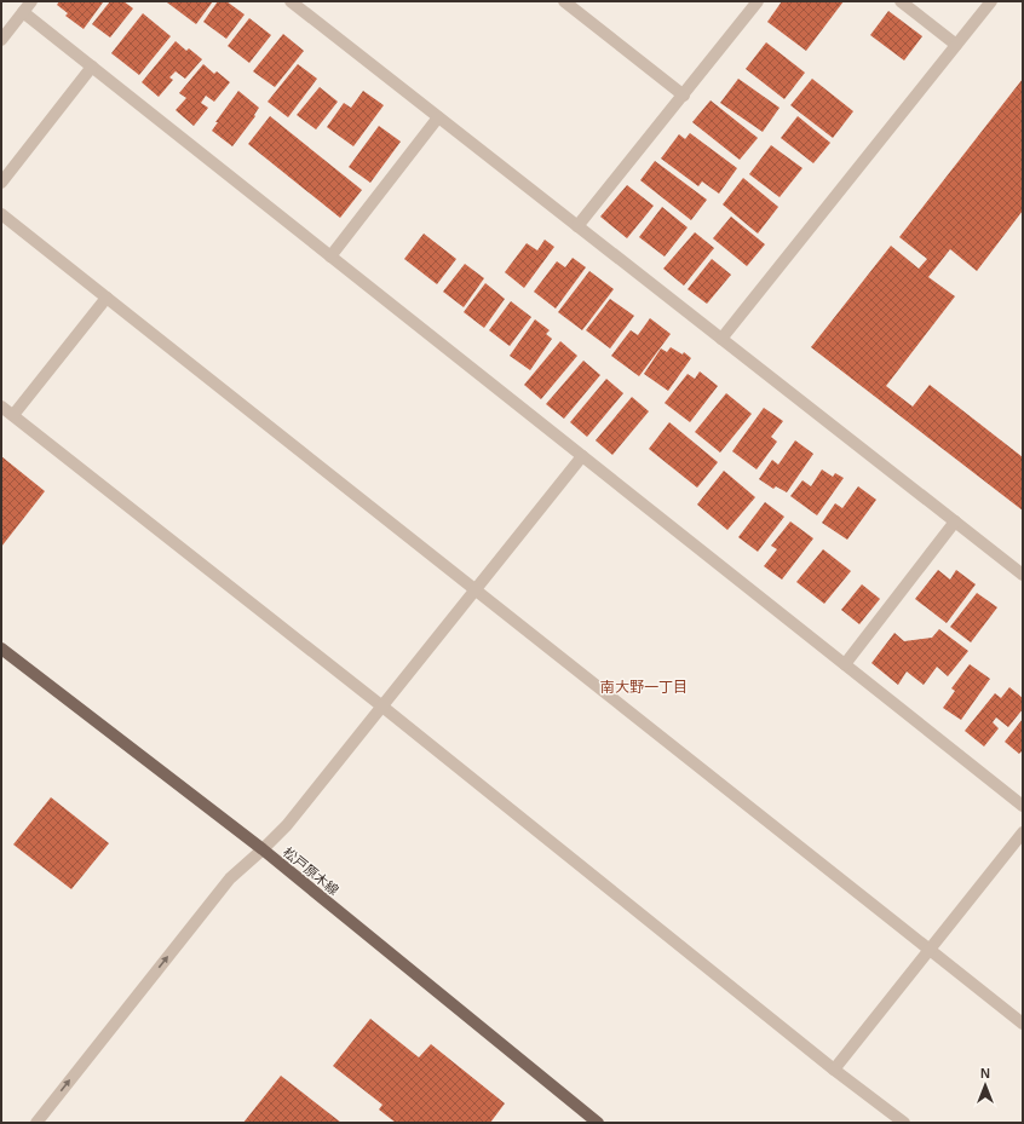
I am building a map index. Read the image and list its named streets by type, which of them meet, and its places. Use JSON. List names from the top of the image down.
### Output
{
  "streets": {
    "main road": ["松戸原木線"]
  },
  "districts": ["南大野一丁目"],
  "north": "top"
}
